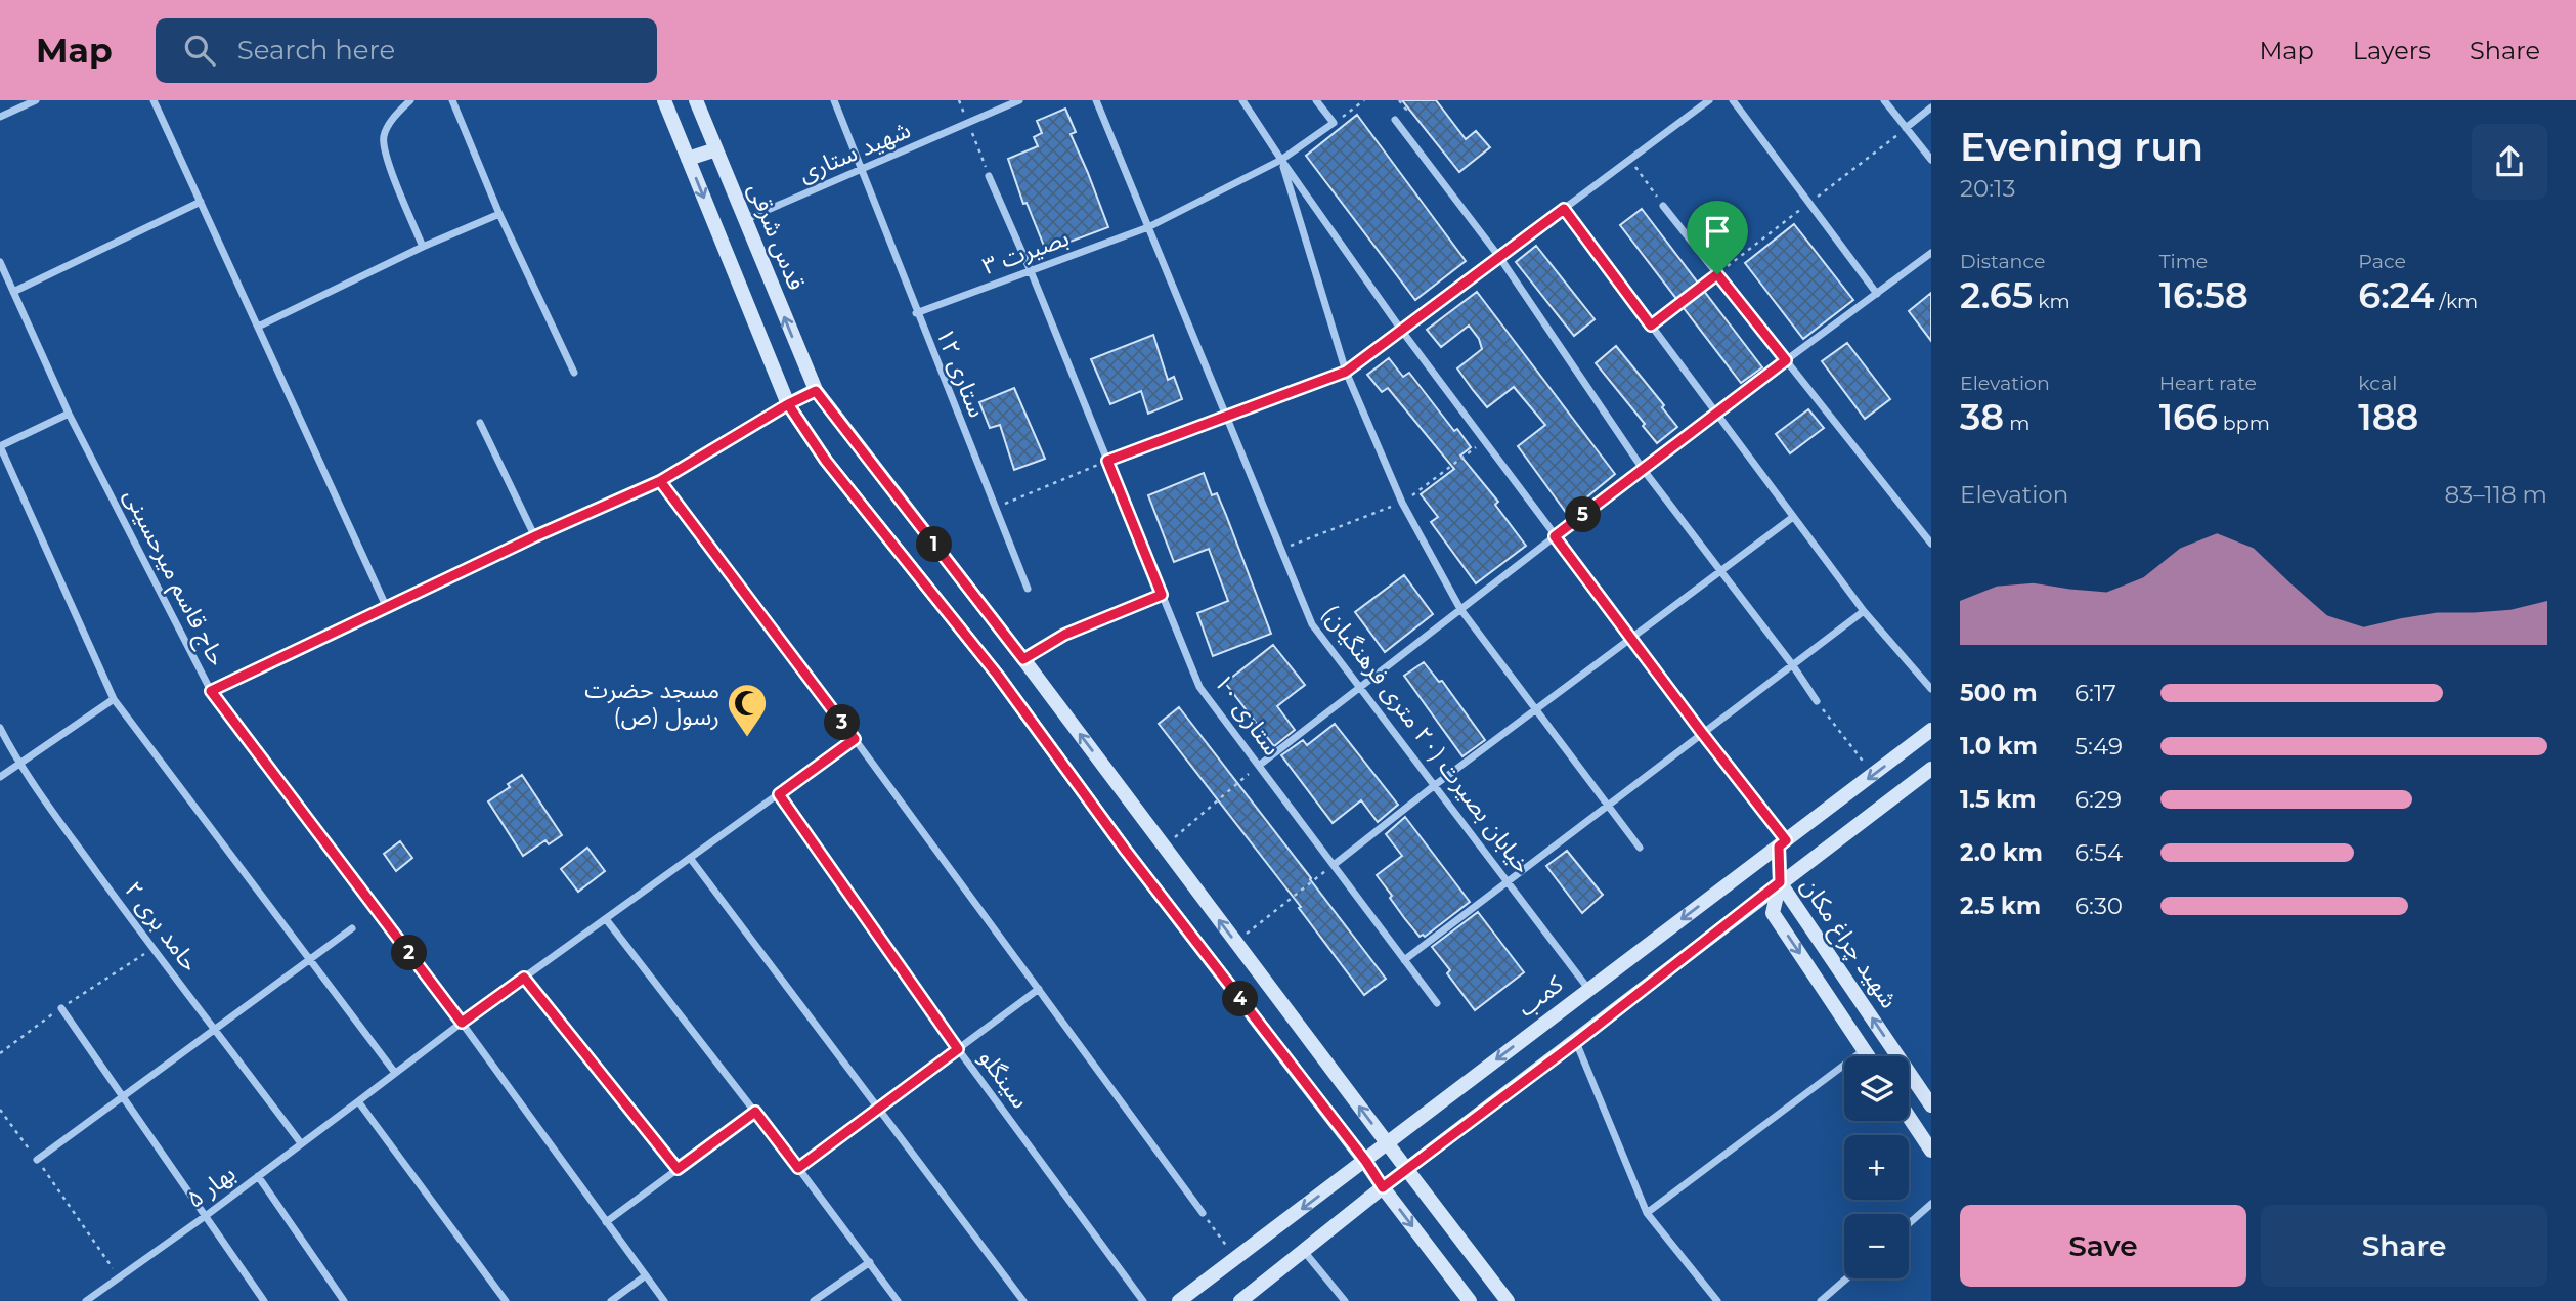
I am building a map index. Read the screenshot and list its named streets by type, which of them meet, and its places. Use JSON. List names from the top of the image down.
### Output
{
  "streets": {
    "street": [
      "شهید ستاری",
      "قدس شرقی",
      "بصیرت ۳",
      "ستاری ۱۲",
      "حاج قاسم میرحسینی",
      "ستاری ۱۰",
      "خیابان بصیرت (۲۰ متری فرهنگیان)",
      "حامد بری ۲",
      "شهید چراغ مکان",
      "کمب",
      "سینگلو",
      "بهار ۵"
    ]
  },
  "crossings": [
    ["شهید ستاری", "قدس شرقی"],
    ["شهید ستاری", "ستاری ۱۲"],
    ["بصیرت ۳", "ستاری ۱۲"],
    ["بصیرت ۳", "ستاری ۱۰"],
    ["بصیرت ۳", "خیابان بصیرت (۲۰ متری فرهنگیان)"],
    ["حاج قاسم میرحسینی", "بهار ۵"],
    ["خیابان بصیرت (۲۰ متری فرهنگیان)", "کمب"],
    ["حامد بری ۲", "بهار ۵"]
  ],
  "places": {
    "mosque": ["مسجد حضرت رسول (ص)"]
  },
  "page": {
    "header": "Map",
    "search": "Search here",
    "nav": ["Map", "Layers", "Share"],
    "heading": ["Evening run", "20:13"],
    "stats": [
      ["Distance", "2.65 km"],
      ["Time", "16:58"],
      ["Pace", "6:24 /km"],
      ["Elevation", "38 m"],
      ["Heart rate", "166 bpm"],
      ["kcal", "188"]
    ],
    "chart": ["Elevation", "83–118 m"],
    "pins": [
      "5",
      "1",
      "3",
      "2",
      "4"
    ],
    "list": [
      {
        "name": "500 m",
        "note": "6:17"
      },
      {
        "name": "1.0 km",
        "note": "5:49"
      },
      {
        "name": "1.5 km",
        "note": "6:29"
      },
      {
        "name": "2.0 km",
        "note": "6:54"
      },
      {
        "name": "2.5 km",
        "note": "6:30"
      }
    ],
    "map_buttons": ["+", "−"],
    "buttons": ["Save", "Share"]
  }
}
